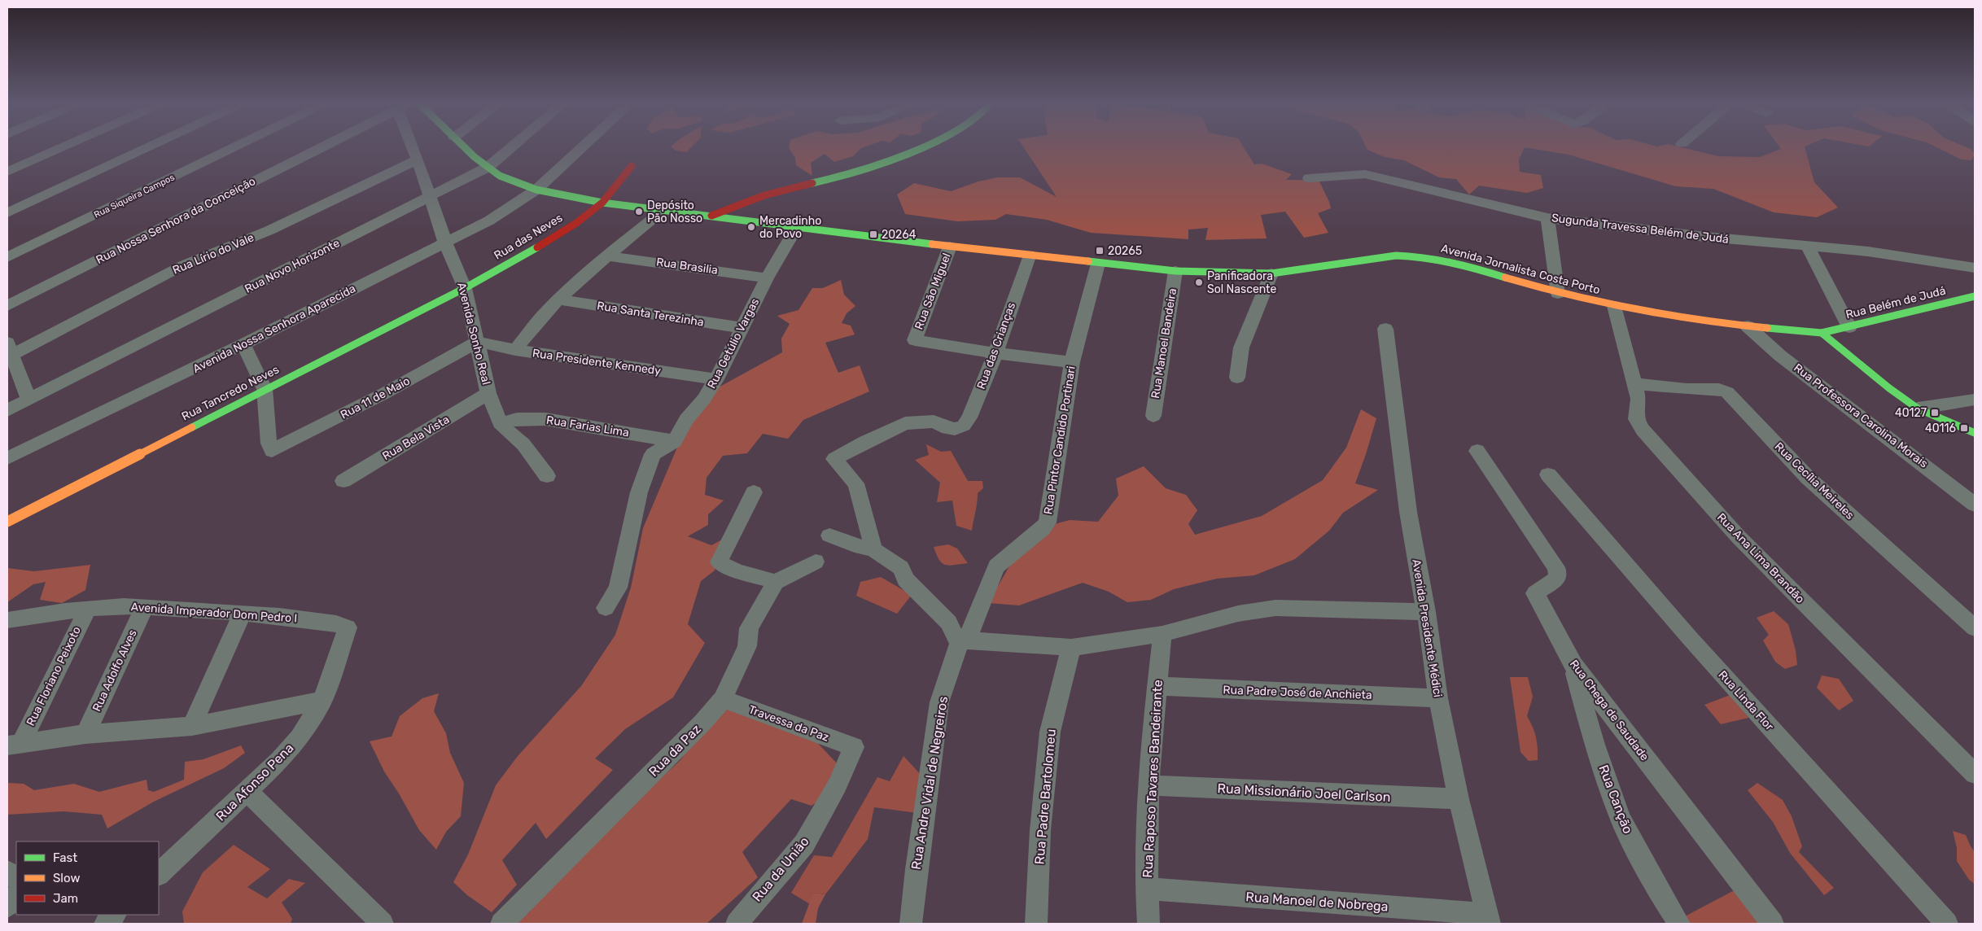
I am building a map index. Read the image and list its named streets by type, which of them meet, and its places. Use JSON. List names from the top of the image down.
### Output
{
  "streets": {
    "main road": [
      "Rua das Neves",
      "Avenida Jornalista Costa Porto",
      "Rua Belém de Judá",
      "Rua Tancredo Neves"
    ],
    "street": [
      "Rua Siqueira Campos",
      "Rua Nossa Senhora da Conceição",
      "Sugunda Travessa Belém de Judá",
      "Rua Lírio do Vale",
      "Rua Novo Horizonte",
      "Rua Brasilia",
      "Rua São Miguel",
      "Rua Santa Terezinha",
      "Avenida Nossa Senhora Aparecida",
      "Avenida Sonho Real",
      "Rua Getúlio Vargas",
      "Rua Manoel Bandeira",
      "Rua das Crianças",
      "Rua Presidente Kennedy",
      "Rua 11 de Maio",
      "Rua Professora Carolina Morais",
      "Rua Farias Lima",
      "Rua Bela Vista",
      "Rua Pintor Candido Portinari",
      "Rua Cecília Meireles",
      "Rua Ana Lima Brandão",
      "Avenida Imperador Dom Pedro I",
      "Avenida Presidente Médici",
      "Rua Adolfo Alves",
      "Rua Floriano Peixoto",
      "Rua Padre José de Anchieta",
      "Rua Linda Flor",
      "Rua Chega de Saudade",
      "Travessa da Paz",
      "Rua da Paz",
      "Rua Raposo Tavares Bandeirante",
      "Rua Afonso Pena",
      "Rua Andre Vidal de Negreiros",
      "Rua Missionário Joel Carlson",
      "Rua Padre Bartolomeu",
      "Rua Canção",
      "Rua da União",
      "Rua Manoel de Nobrega"
    ]
  },
  "crossings": [
    ["Rua das Neves", "Avenida Jornalista Costa Porto"],
    ["Rua das Neves", "Avenida Sonho Real"],
    ["Rua das Neves", "Rua Tancredo Neves"],
    ["Rua Lírio do Vale", "Avenida Sonho Real"],
    ["Rua Novo Horizonte", "Avenida Jornalista Costa Porto"],
    ["Rua Novo Horizonte", "Avenida Sonho Real"],
    ["Rua Brasilia", "Rua Getúlio Vargas"],
    ["Avenida Jornalista Costa Porto", "Rua São Miguel"],
    ["Avenida Jornalista Costa Porto", "Rua Belém de Judá"],
    ["Avenida Jornalista Costa Porto", "Avenida Nossa Senhora Aparecida"],
    ["Avenida Jornalista Costa Porto", "Rua Getúlio Vargas"],
    ["Avenida Jornalista Costa Porto", "Rua Manoel Bandeira"],
    ["Avenida Jornalista Costa Porto", "Rua das Crianças"],
    ["Avenida Jornalista Costa Porto", "Rua Professora Carolina Morais"],
    ["Avenida Jornalista Costa Porto", "Rua Pintor Candido Portinari"],
    ["Avenida Jornalista Costa Porto", "Rua Ana Lima Brandão"],
    ["Rua São Miguel", "Rua das Crianças"],
    ["Rua Santa Terezinha", "Rua Getúlio Vargas"],
    ["Avenida Nossa Senhora Aparecida", "Avenida Sonho Real"],
    ["Avenida Sonho Real", "Rua Presidente Kennedy"],
    ["Avenida Sonho Real", "Rua Tancredo Neves"],
    ["Avenida Sonho Real", "Rua 11 de Maio"],
    ["Avenida Sonho Real", "Rua Farias Lima"],
    ["Avenida Sonho Real", "Rua Bela Vista"],
    ["Rua Getúlio Vargas", "Rua Presidente Kennedy"],
    ["Rua Getúlio Vargas", "Rua Farias Lima"],
    ["Rua Presidente Kennedy", "Rua 11 de Maio"],
    ["Rua Tancredo Neves", "Rua 11 de Maio"],
    ["Rua Pintor Candido Portinari", "Rua Andre Vidal de Negreiros"],
    ["Rua Cecília Meireles", "Rua Ana Lima Brandão"],
    ["Avenida Imperador Dom Pedro I", "Rua Adolfo Alves"],
    ["Avenida Imperador Dom Pedro I", "Rua Floriano Peixoto"],
    ["Avenida Imperador Dom Pedro I", "Rua Afonso Pena"],
    ["Avenida Presidente Médici", "Rua Padre José de Anchieta"],
    ["Avenida Presidente Médici", "Rua Missionário Joel Carlson"],
    ["Avenida Presidente Médici", "Rua Manoel de Nobrega"],
    ["Rua Padre José de Anchieta", "Rua Raposo Tavares Bandeirante"],
    ["Rua Chega de Saudade", "Rua Canção"],
    ["Travessa da Paz", "Rua da Paz"],
    ["Travessa da Paz", "Rua da União"],
    ["Rua Raposo Tavares Bandeirante", "Rua Missionário Joel Carlson"],
    ["Rua Raposo Tavares Bandeirante", "Rua Manoel de Nobrega"]
  ],
  "places": {
    "other": ["Depósito Pão Nosso", "Mercadinho do Povo", "Panificadora Sol Nascente"],
    "transit": [
      "20264",
      "20265",
      "40127",
      "40116"
    ]
  },
  "legend": ["Fast", "Slow", "Jam"]
}
